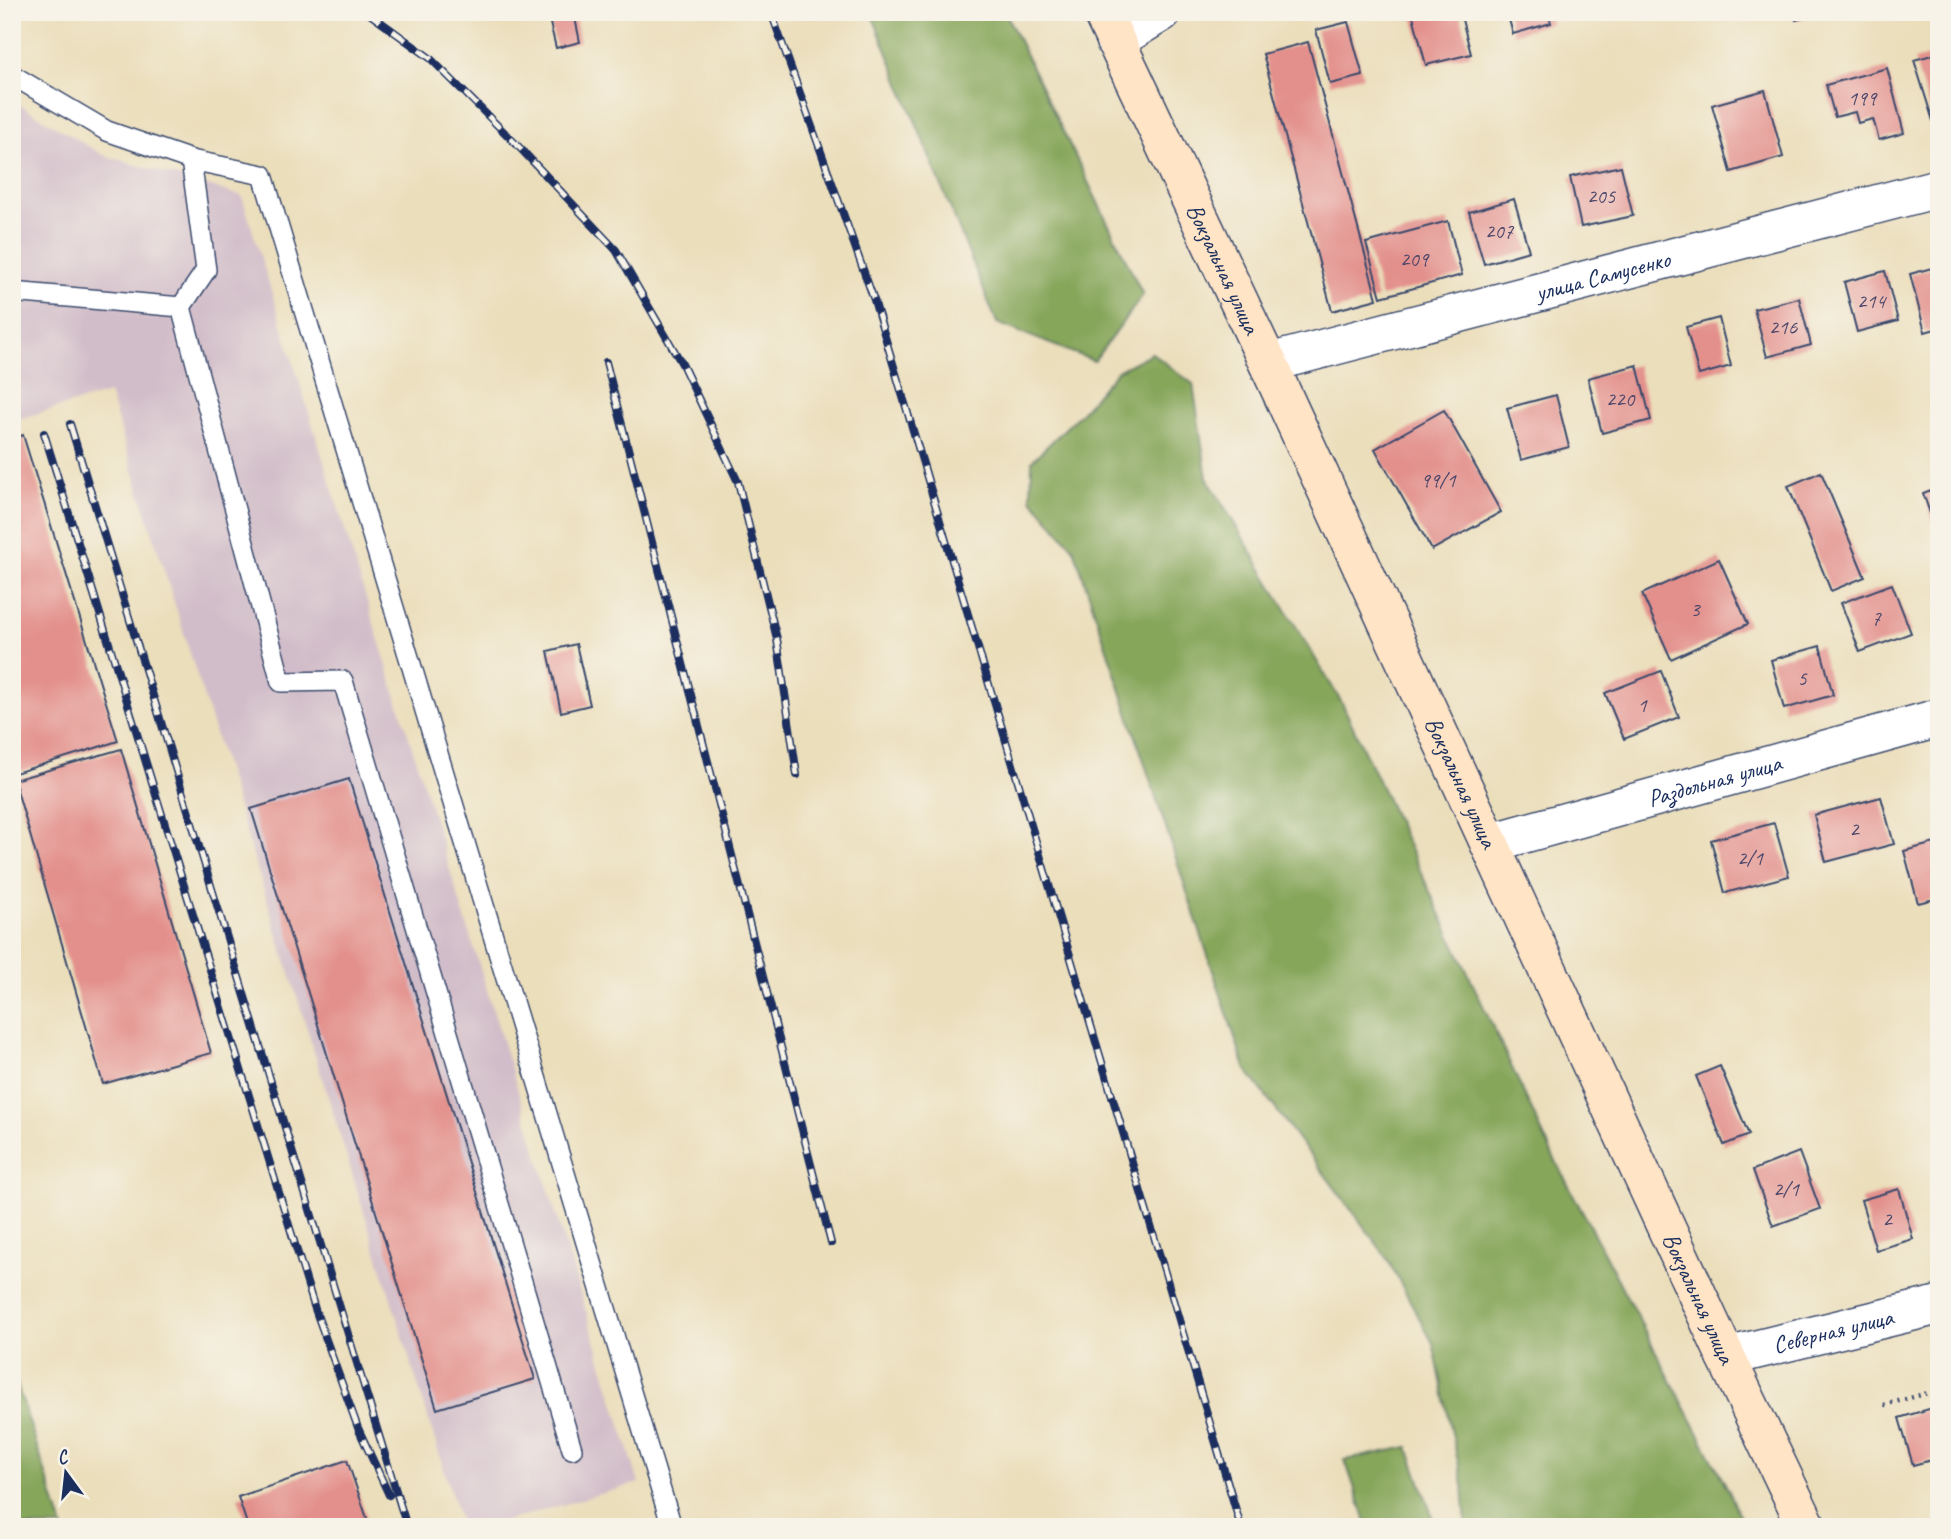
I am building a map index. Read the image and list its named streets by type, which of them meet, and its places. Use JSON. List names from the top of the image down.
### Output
{
  "streets": {
    "main road": ["Вокзальная улица"],
    "street": ["улица Самусенко", "Раздольная улица", "Северная улица"]
  },
  "crossings": [
    ["Вокзальная улица", "улица Самусенко"],
    ["Вокзальная улица", "Раздольная улица"],
    ["Вокзальная улица", "Северная улица"]
  ],
  "house_numbers": [
    "199",
    "205",
    "207",
    "209",
    "214",
    "216",
    "220",
    "99/1",
    "3",
    "7",
    "5",
    "1",
    "2",
    "2/1",
    "2/1",
    "2"
  ],
  "north": "top"
}
